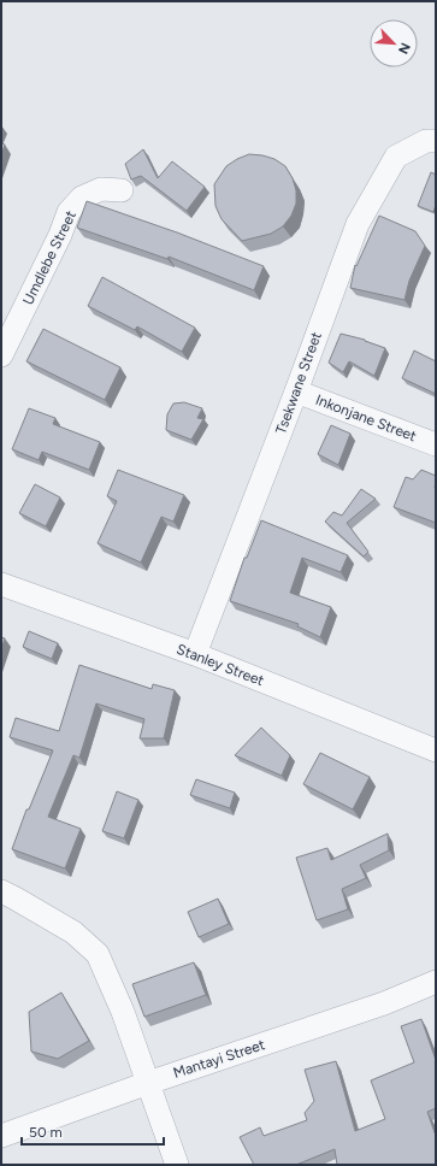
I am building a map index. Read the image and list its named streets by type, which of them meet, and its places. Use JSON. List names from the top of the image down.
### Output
{
  "streets": {
    "street": [
      "Umdlebe Street",
      "Tsekwane Street",
      "Inkonjane Street",
      "Stanley Street",
      "Mantayi Street"
    ]
  },
  "crossings": [
    ["Tsekwane Street", "Inkonjane Street"],
    ["Tsekwane Street", "Stanley Street"]
  ],
  "scale_bar": "50 m",
  "north": "bottom right"
}
